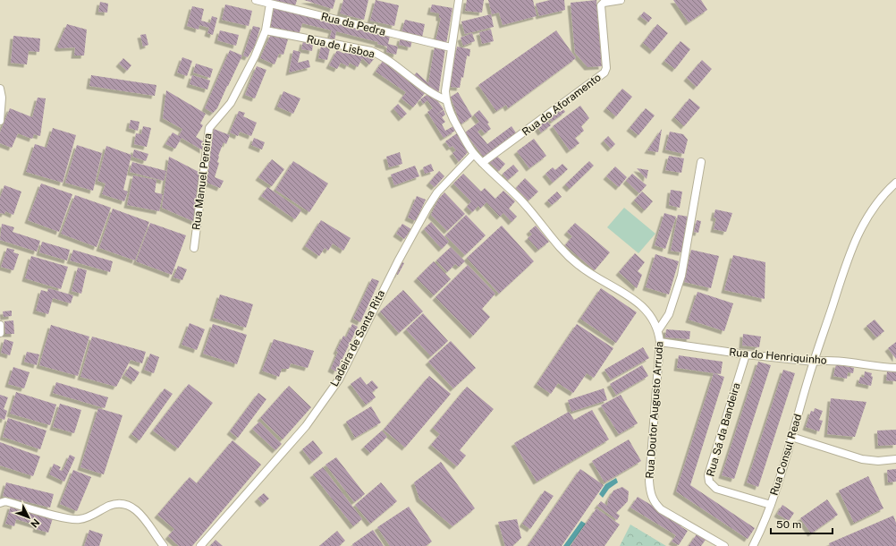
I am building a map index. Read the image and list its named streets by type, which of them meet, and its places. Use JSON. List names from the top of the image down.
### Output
{
  "streets": {
    "street": [
      "Rua da Pedra",
      "Rua de Lisboa",
      "Rua do Aforamento",
      "Rua Manuel Pereira",
      "Ladeira de Santa Rita",
      "Rua do Henriquinho",
      "Rua Doutor Augusto Arruda",
      "Rua Sá da Bandeira",
      "Rua Consul Read"
    ]
  },
  "crossings": [
    ["Rua da Pedra", "Rua Manuel Pereira"],
    ["Rua de Lisboa", "Rua Manuel Pereira"],
    ["Rua de Lisboa", "Rua Doutor Augusto Arruda"],
    ["Rua do Aforamento", "Rua Doutor Augusto Arruda"],
    ["Ladeira de Santa Rita", "Rua Doutor Augusto Arruda"],
    ["Rua do Henriquinho", "Rua Doutor Augusto Arruda"],
    ["Rua do Henriquinho", "Rua Sá da Bandeira"],
    ["Rua do Henriquinho", "Rua Consul Read"],
    ["Rua Sá da Bandeira", "Rua Consul Read"]
  ],
  "scale_bar": "50 m",
  "north": "bottom right"
}
